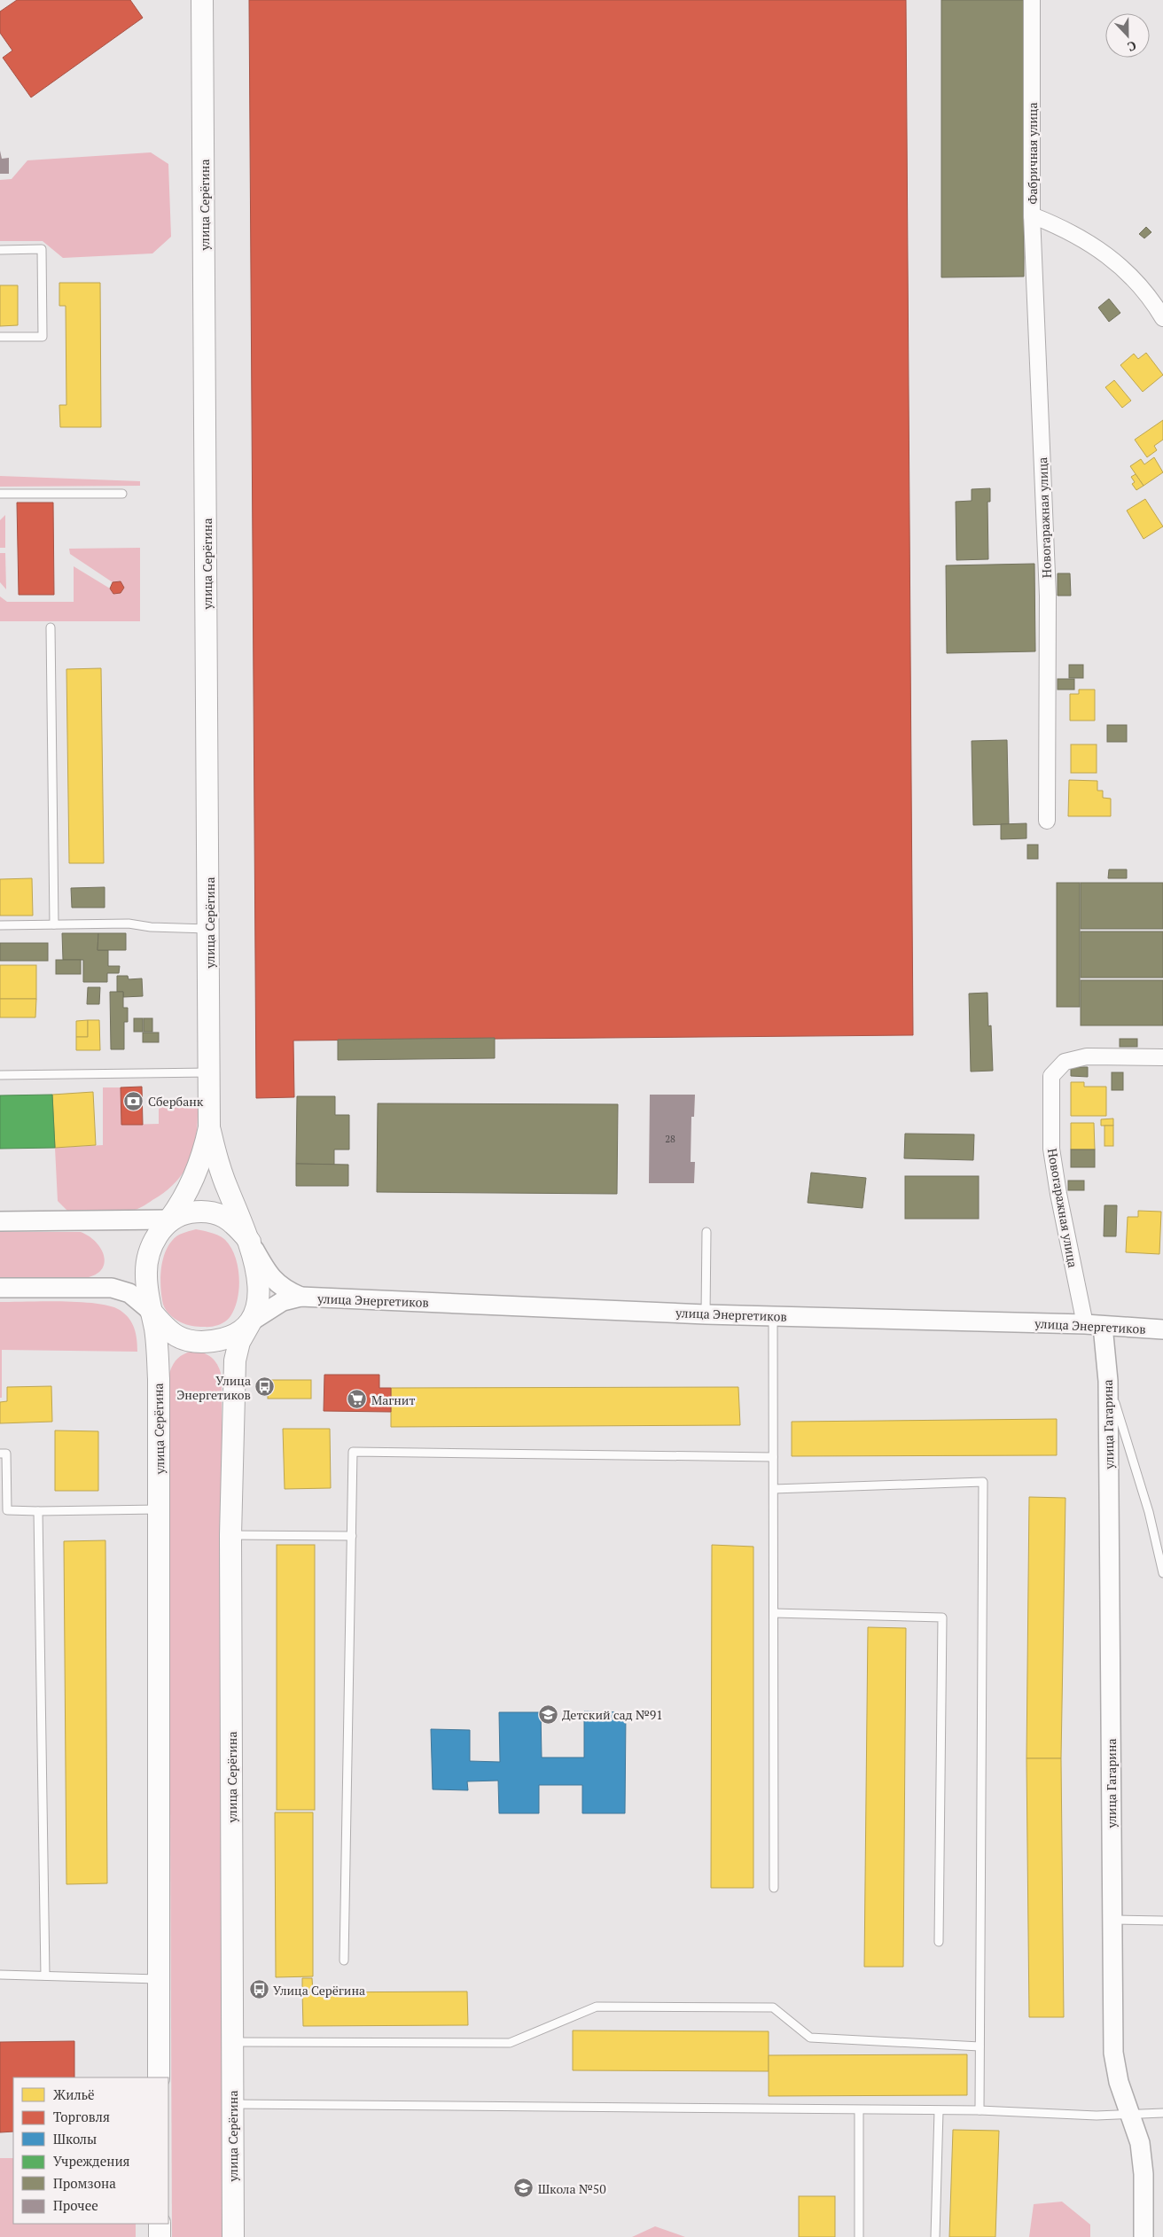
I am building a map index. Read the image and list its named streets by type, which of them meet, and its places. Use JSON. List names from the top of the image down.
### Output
{
  "streets": {
    "main road": ["улица Серёгина"],
    "street": [
      "Фабричная улица",
      "Новогаражная улица",
      "улица Энергетиков",
      "улица Гагарина"
    ]
  },
  "crossings": [
    ["Фабричная улица", "Новогаражная улица"],
    ["Новогаражная улица", "улица Энергетиков"],
    ["Новогаражная улица", "улица Гагарина"],
    ["улица Энергетиков", "улица Гагарина"]
  ],
  "places": {
    "bank": ["Сбербанк"],
    "bus stop": ["Улица Энергетиков", "Улица Серёгина"],
    "supermarket": ["Магнит"],
    "school or university": ["Детский сад №91", "Школа №50"]
  },
  "house_numbers": ["28"],
  "legend": [
    "Жильё",
    "Торговля",
    "Школы",
    "Учреждения",
    "Промзона",
    "Прочее"
  ],
  "north": "bottom"
}
